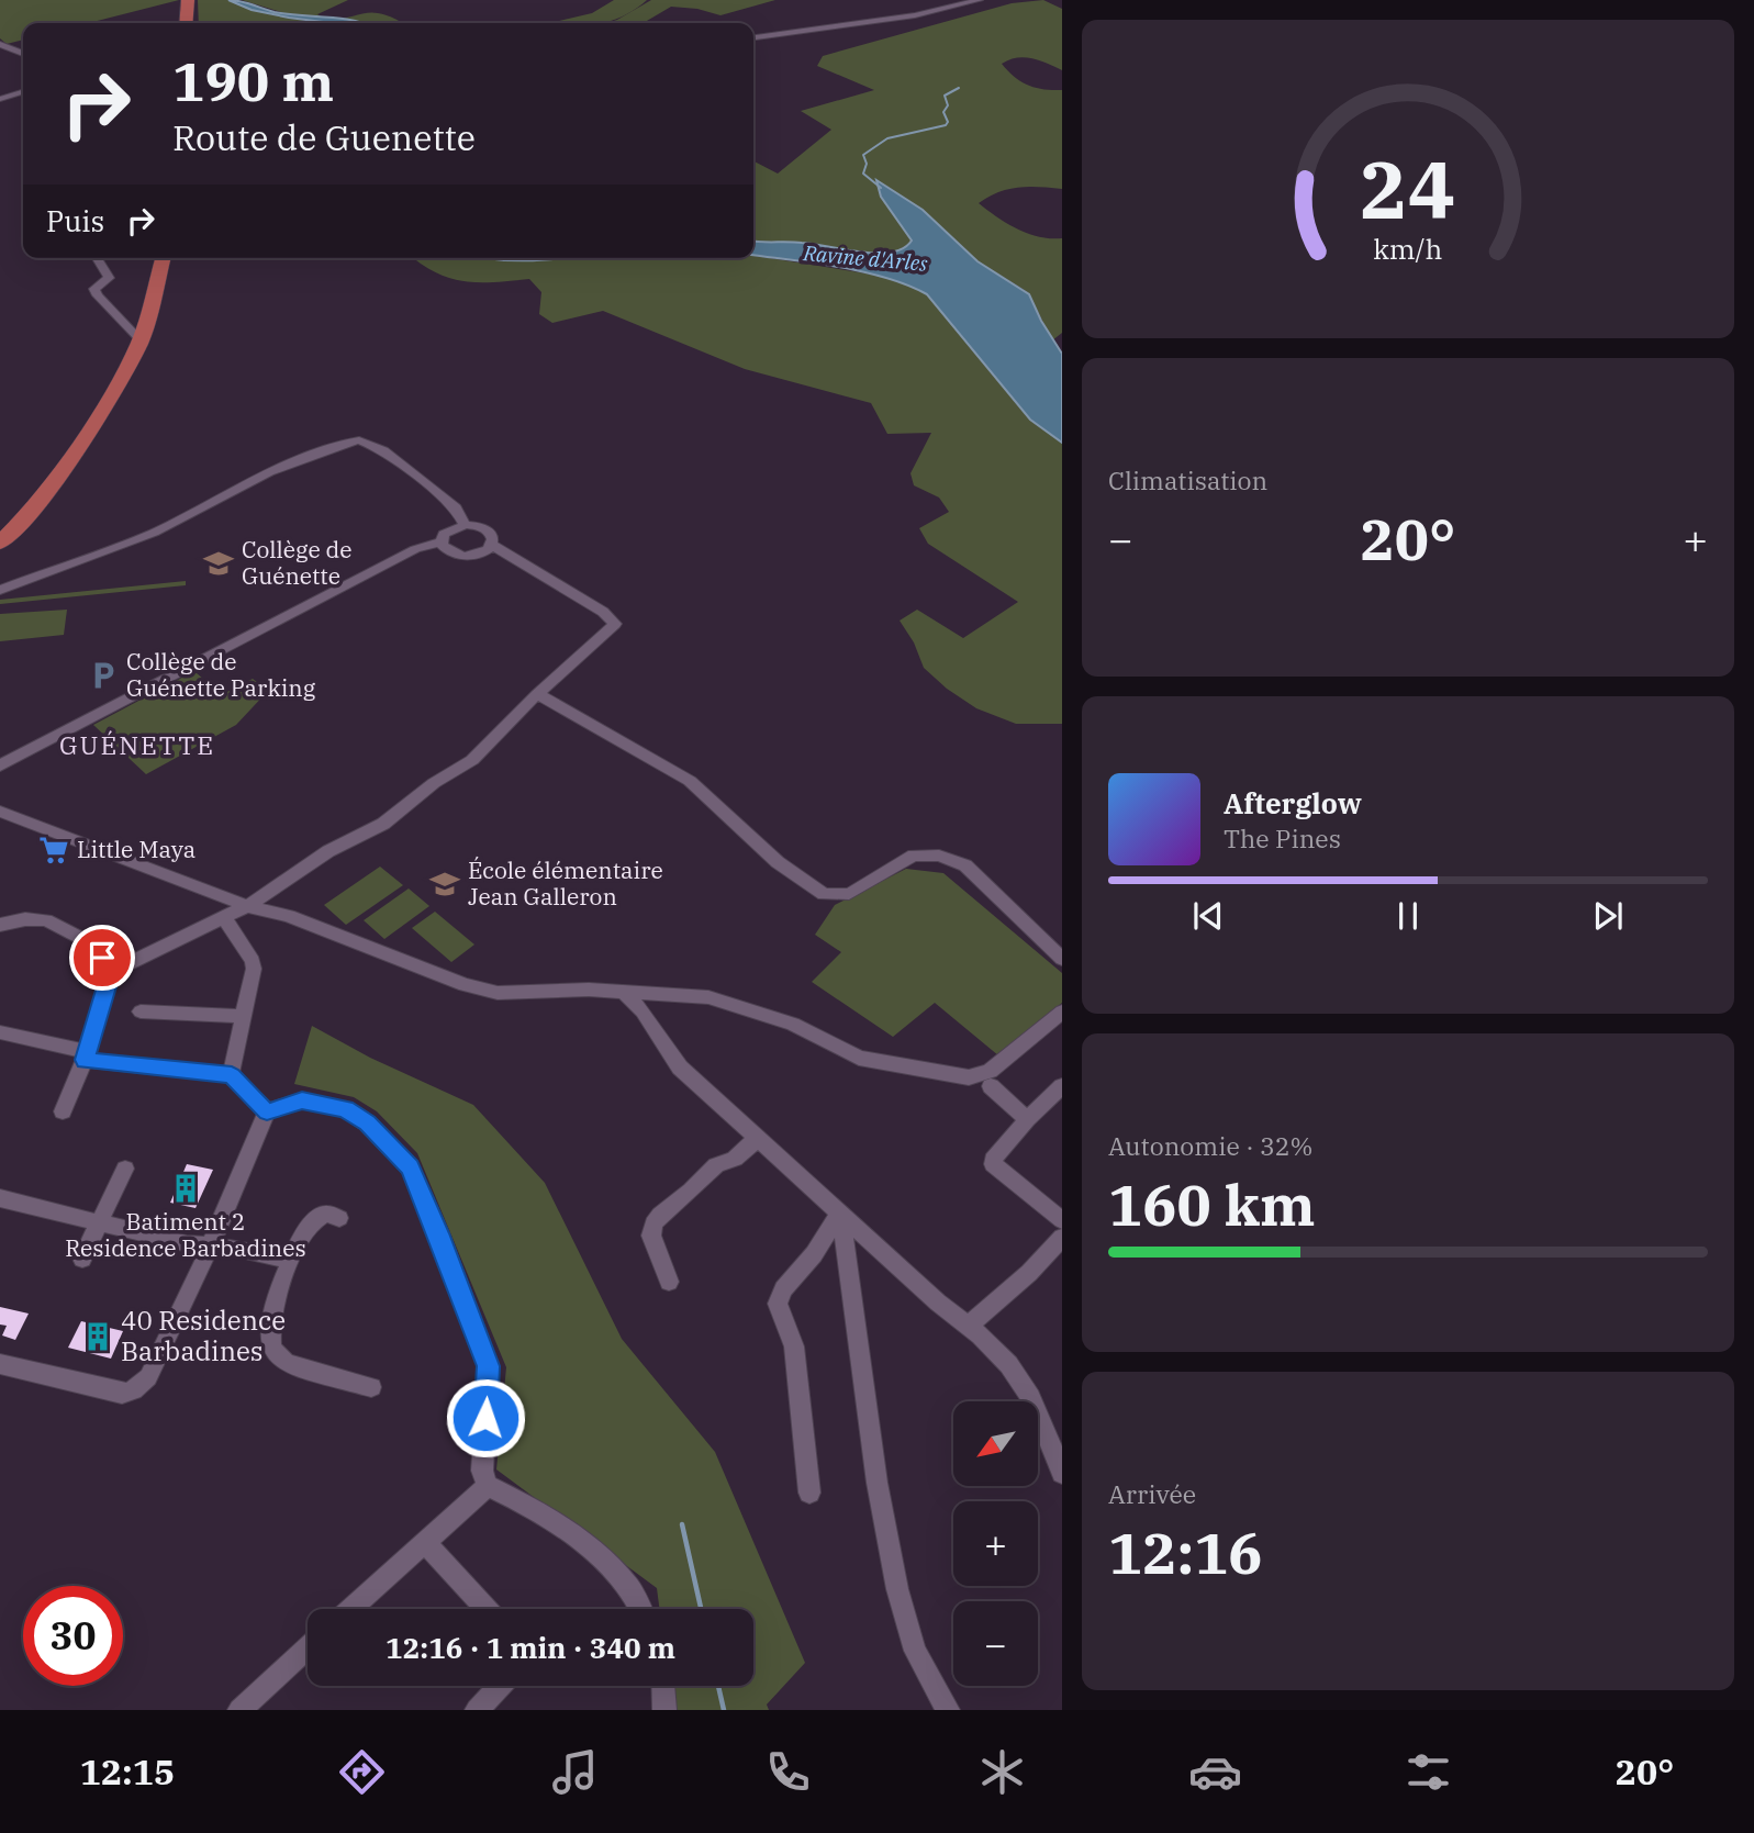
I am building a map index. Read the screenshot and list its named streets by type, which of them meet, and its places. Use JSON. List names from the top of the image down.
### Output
{
  "districts": ["GUÉNETTE"],
  "water": ["Ravine d'Arles"],
  "places": {
    "school or university": ["Collège de Guénette", "École élémentaire Jean Galleron"],
    "parking": ["Collège de Guénette Parking"],
    "supermarket": ["Little Maya"],
    "building": ["Batiment 2 Residence Barbadines", "40 Residence Barbadines"]
  },
  "north": "bottom left",
  "page": {
    "turn": ["190 m", "Route de Guenette"],
    "then": "Puis",
    "tile": [
      "Climatisation",
      ["Autonomie · 32%", "160 km"],
      ["Arrivée", "12:16"]
    ],
    "heat": ["−", "20°", "+"],
    "song": ["Afterglow", "The Pines"],
    "map_buttons": ["+", "−"],
    "limit": "30",
    "trip": "12:16 · 1 min · 340 m",
    "tabs": ["12:15", "20°"],
    "gauge": ["24", "km/h"]
  }
}
